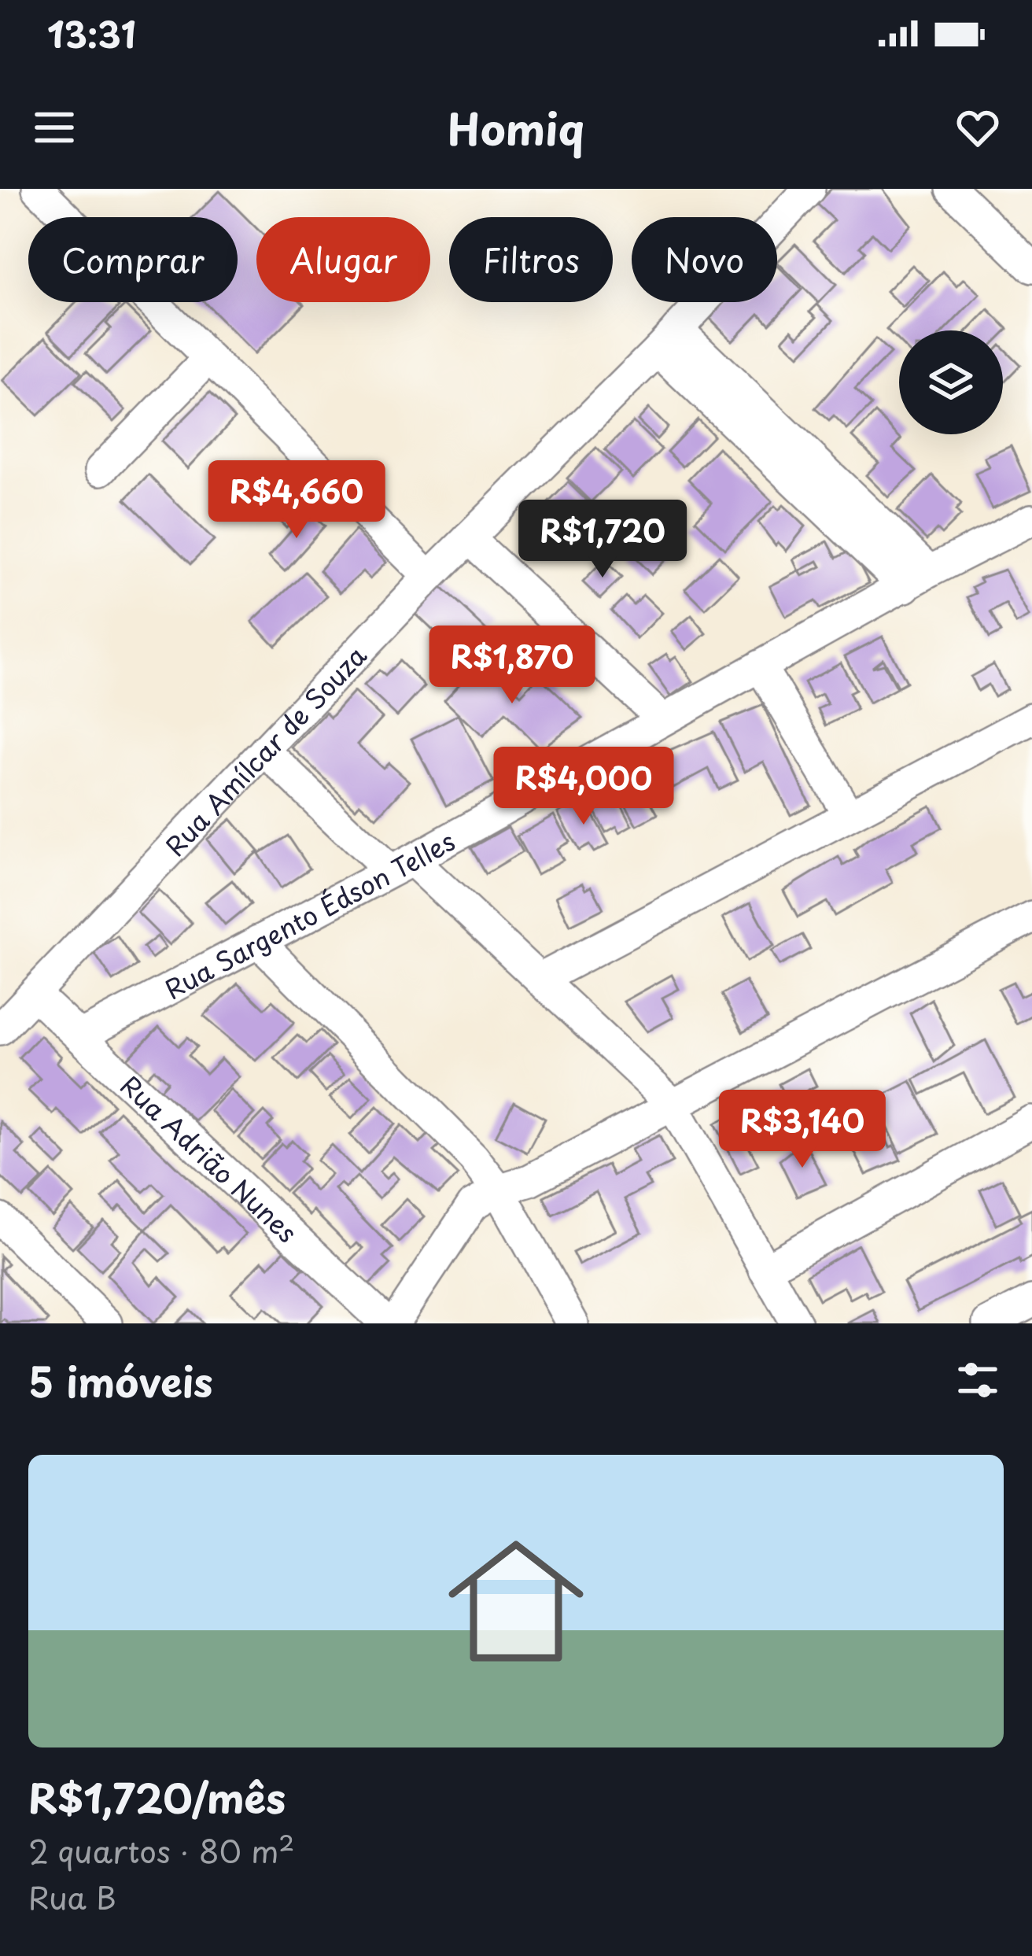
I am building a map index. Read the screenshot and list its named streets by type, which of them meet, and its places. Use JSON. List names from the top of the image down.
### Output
{
  "streets": {
    "street": ["Rua Amílcar de Souza", "Rua Sargento Édson Telles", "Rua Adrião Nunes"]
  },
  "crossings": [
    ["Rua Amílcar de Souza", "Rua Adrião Nunes"],
    ["Rua Sargento Édson Telles", "Rua Adrião Nunes"]
  ],
  "page": {
    "status": "13:31",
    "header": "Homiq",
    "chip": [
      "Comprar",
      "Alugar",
      "Filtros",
      "Novo"
    ],
    "price": [
      "R$4,660",
      "R$1,720",
      "R$1,870",
      "R$4,000",
      "R$3,140"
    ],
    "heading": "5 imóveis",
    "list": [
      {
        "name": "R$1,720/mês",
        "note": "2 quartos · 80 m² · Rua B"
      }
    ]
  }
}
